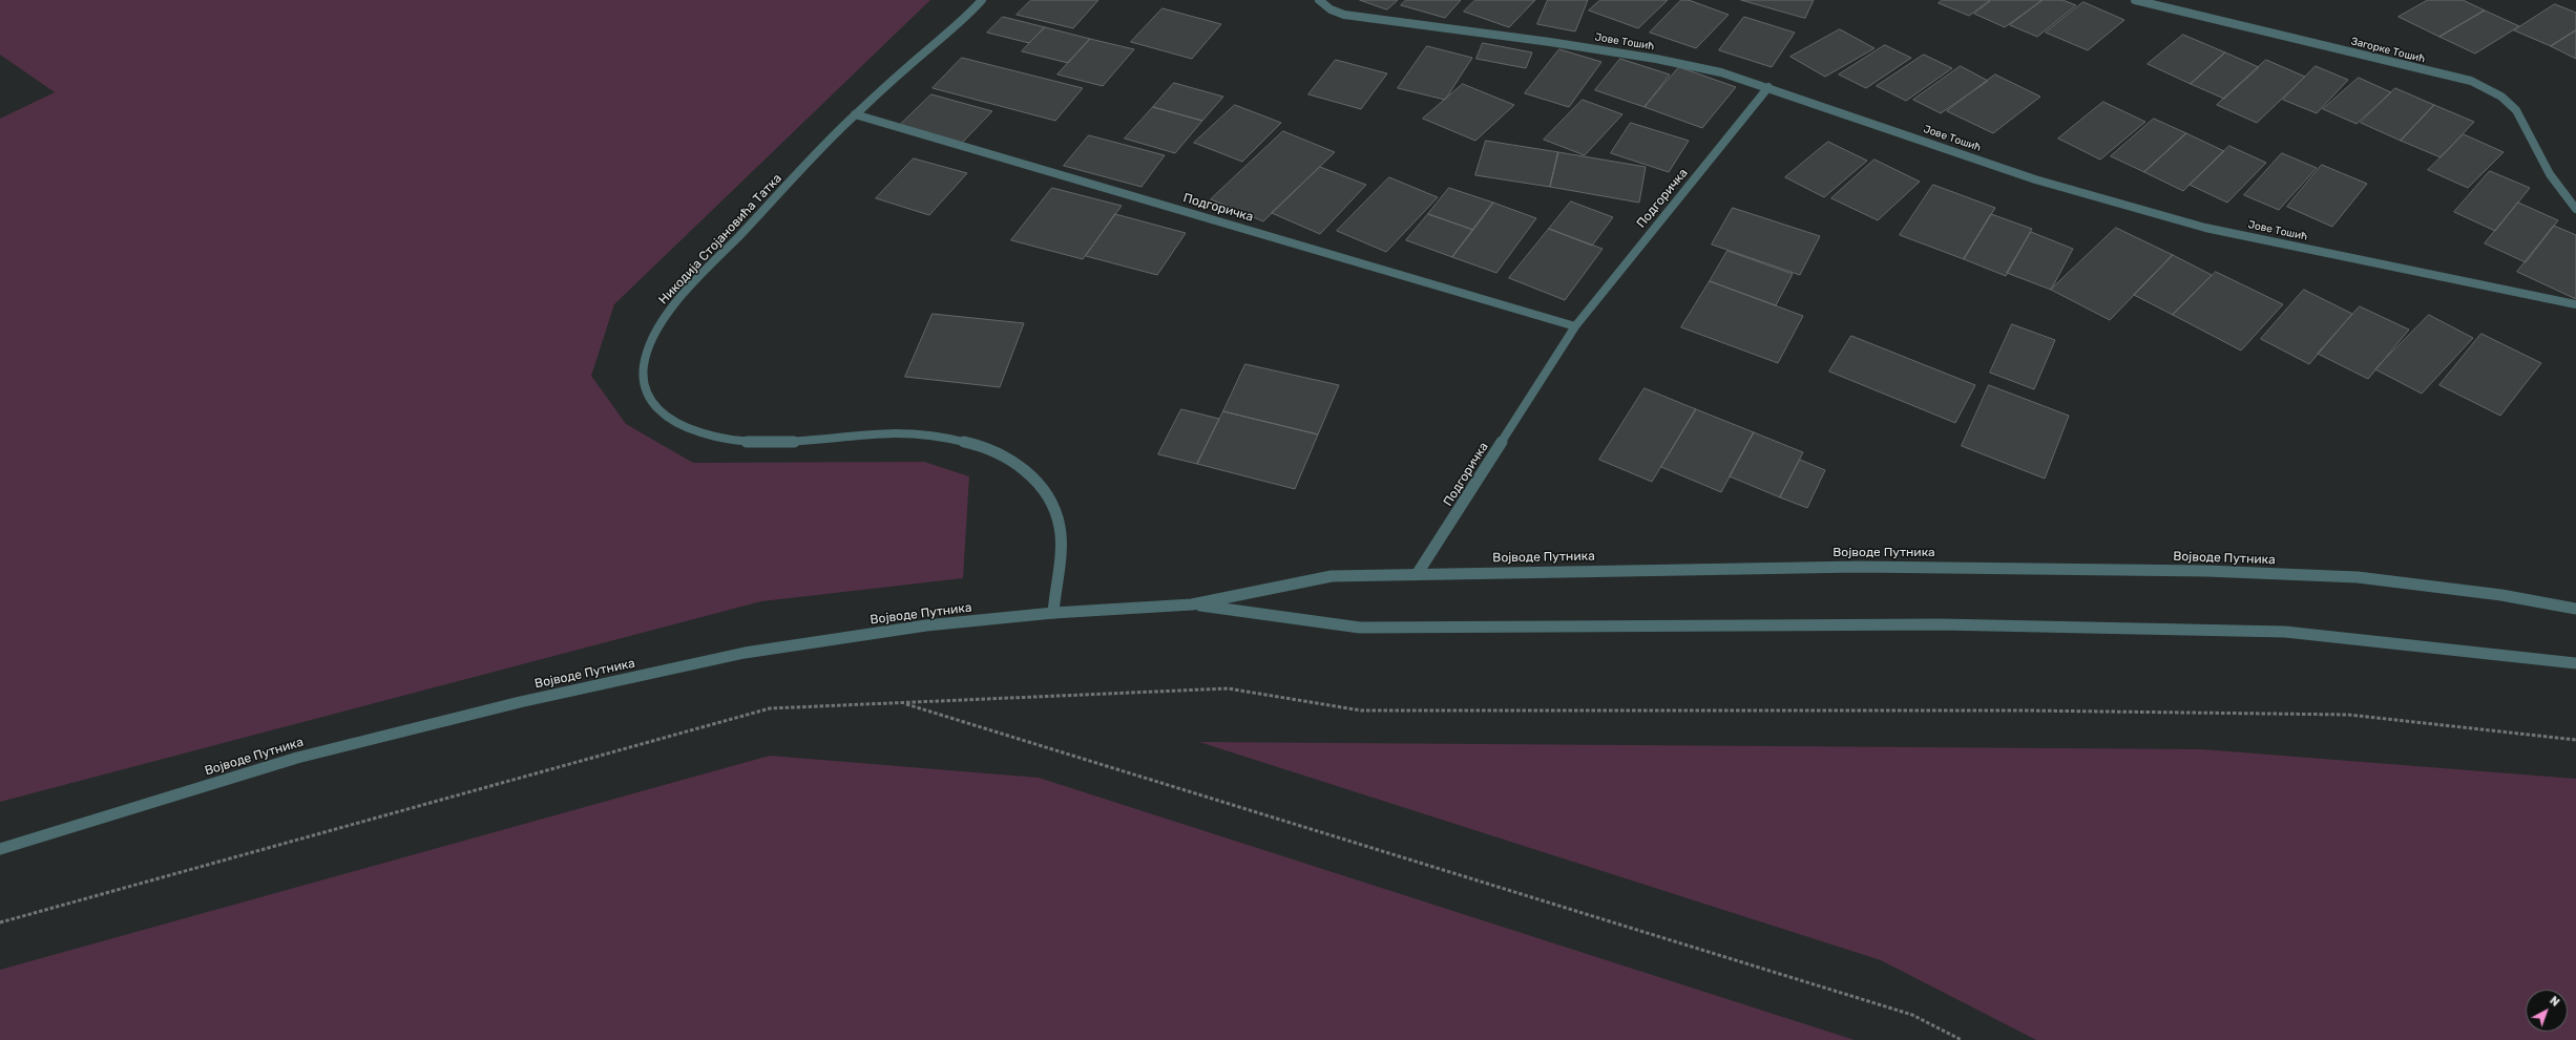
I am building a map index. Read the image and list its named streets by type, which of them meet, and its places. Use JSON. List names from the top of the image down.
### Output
{
  "streets": {
    "street": [
      "Јове Тошић",
      "Загорке Тошић",
      "Подгоричка",
      "Никодија Стојановића Татка",
      "Војводе Путника"
    ]
  },
  "crossings": [
    ["Јове Тошић", "Подгоричка"],
    ["Подгоричка", "Никодија Стојановића Татка"],
    ["Подгоричка", "Војводе Путника"],
    ["Никодија Стојановића Татка", "Војводе Путника"]
  ],
  "north": "top right"
}
